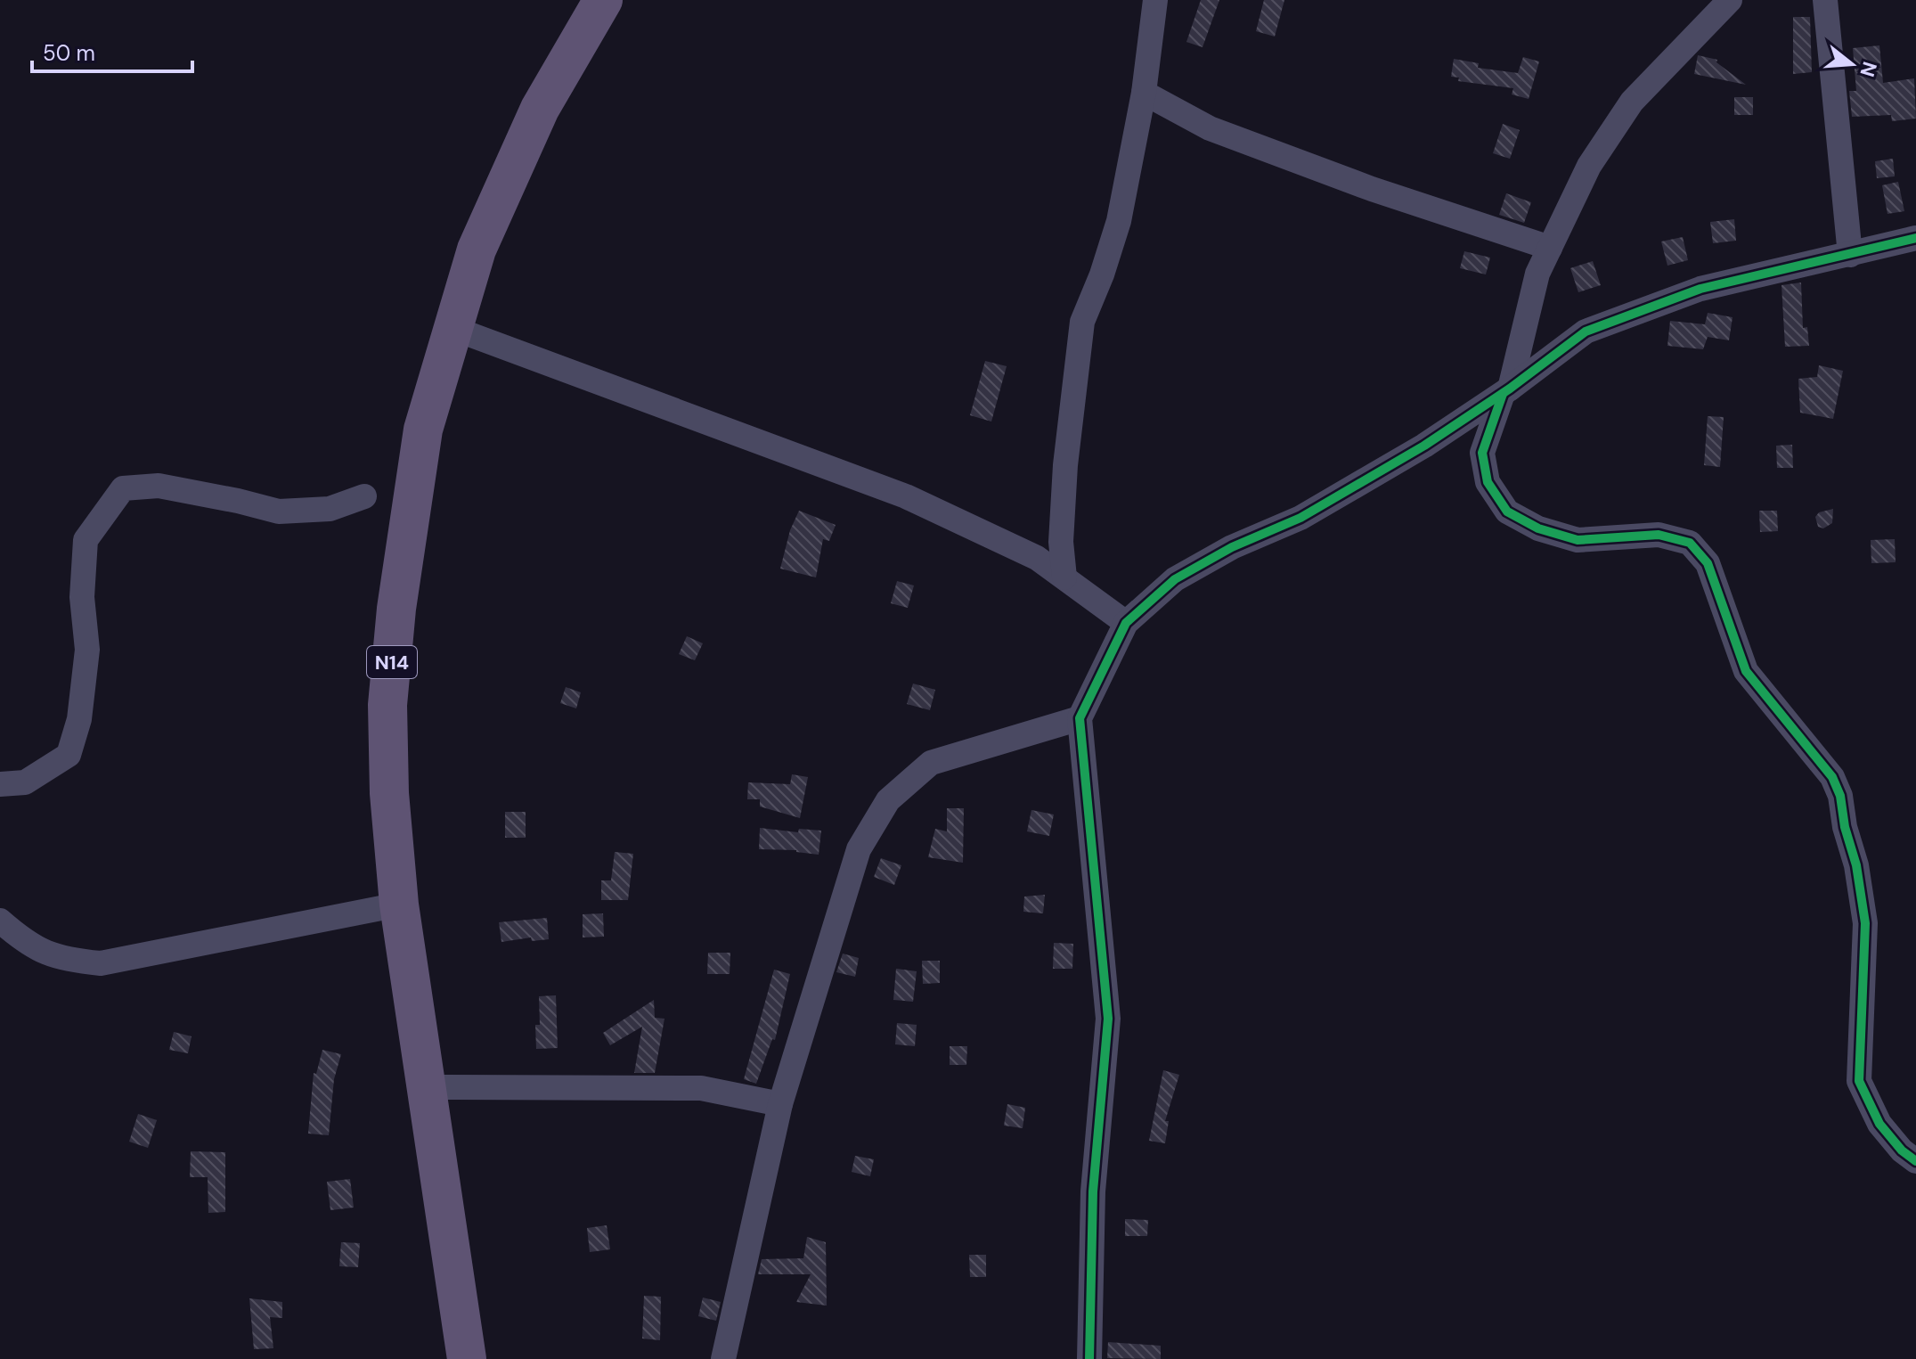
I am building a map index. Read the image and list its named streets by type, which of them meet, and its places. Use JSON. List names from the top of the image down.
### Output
{
  "streets": {
    "main road": ["N14"]
  },
  "scale_bar": "50 m",
  "north": "right"
}
